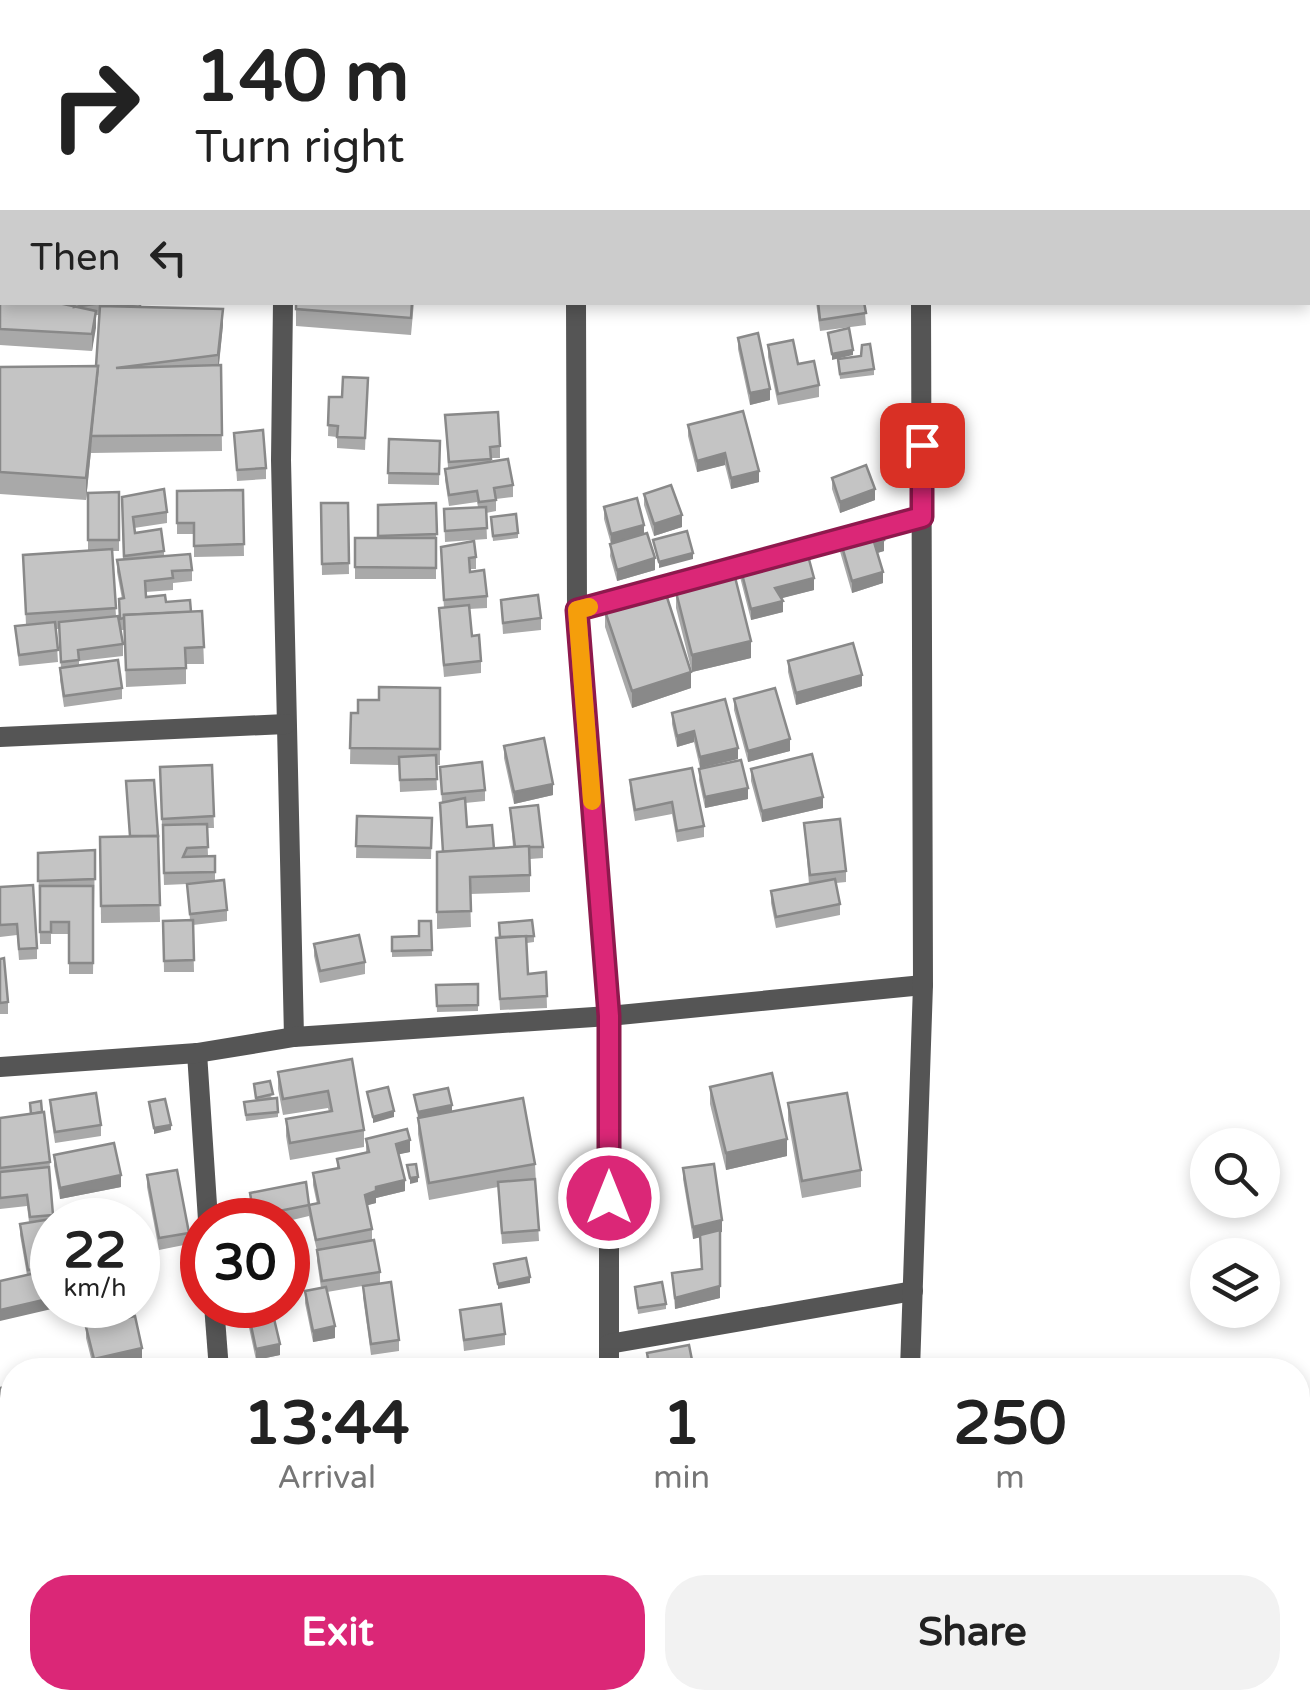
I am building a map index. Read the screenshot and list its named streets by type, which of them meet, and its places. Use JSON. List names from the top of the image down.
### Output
{
  "page": {
    "turn": ["140 m", "Turn right"],
    "then": "Then",
    "speed": "22 km/h",
    "limit": "30",
    "eta": [
      "13:44",
      "Arrival",
      "1",
      "min",
      "250",
      "m"
    ],
    "buttons": ["Exit", "Share"]
  }
}
